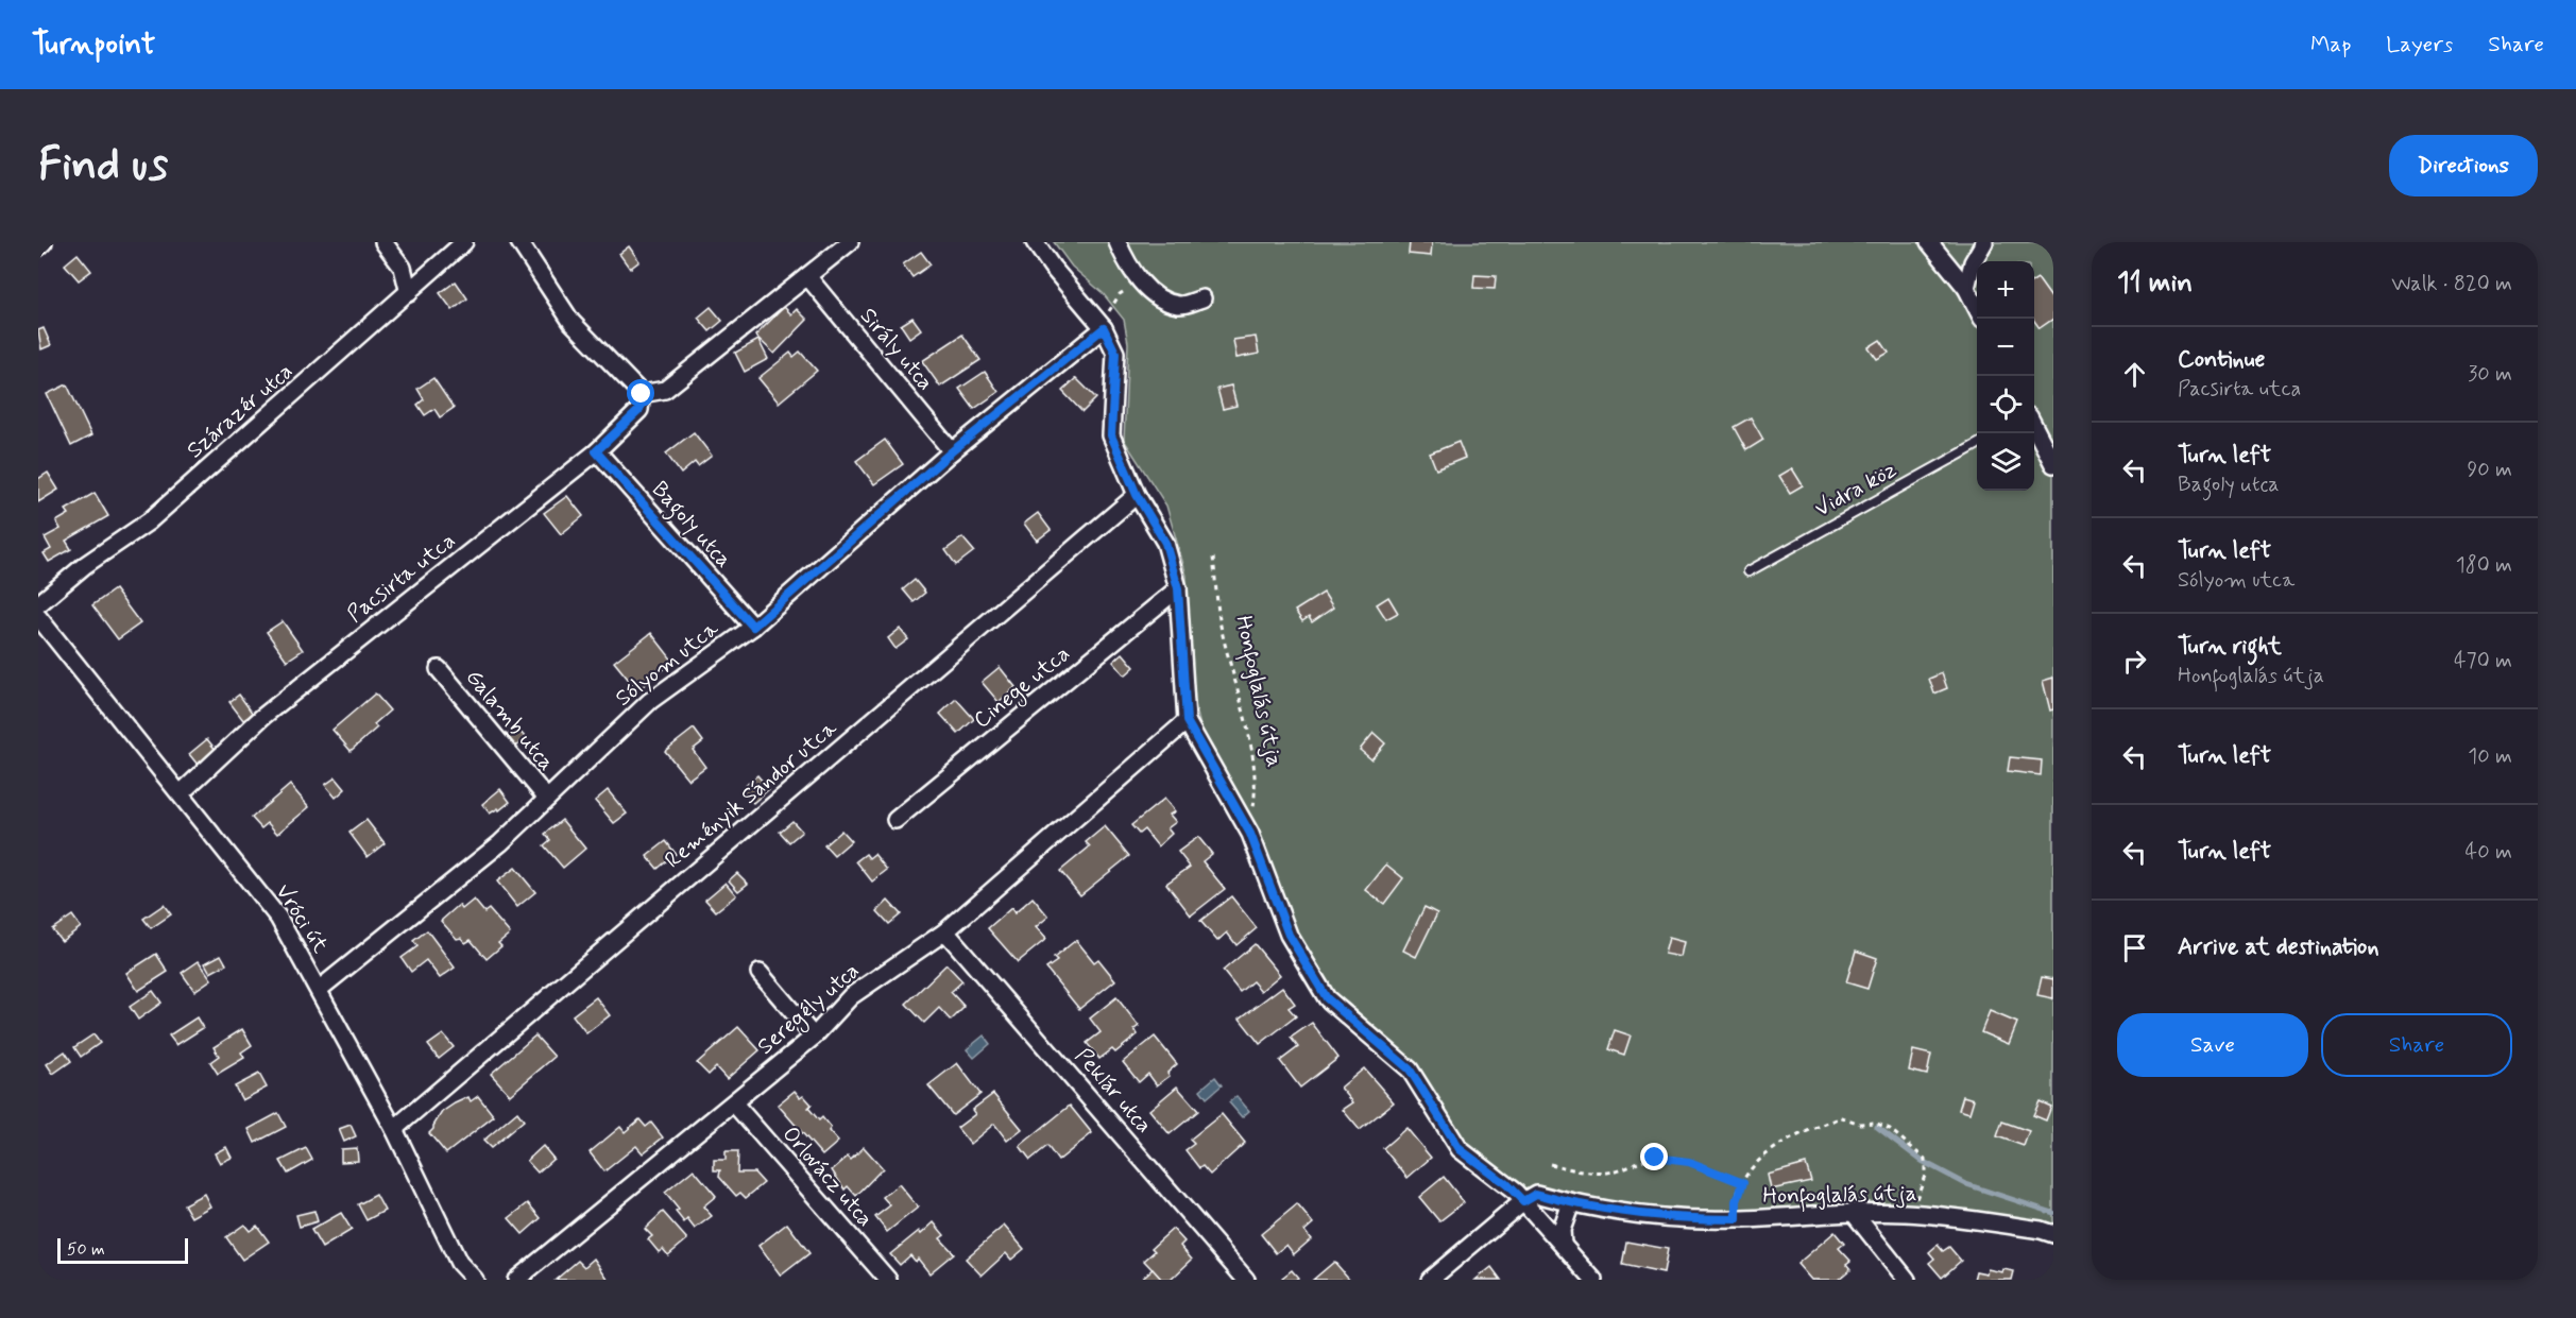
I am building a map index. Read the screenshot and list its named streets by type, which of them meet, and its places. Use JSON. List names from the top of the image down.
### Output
{
  "streets": {
    "street": [
      "Sirály utca",
      "Szárazér utca",
      "Bagoly utca",
      "Pacsirta utca",
      "Sólyom utca",
      "Cinege utca",
      "Honfoglalás útja",
      "Galamb utca",
      "Reményik Sándor utca",
      "Vróci út",
      "Seregély utca",
      "Peklár utca",
      "Orlovácz utca"
    ],
    "lane": ["Vidra köz"]
  },
  "crossings": [
    ["Sirály utca", "Sólyom utca"],
    ["Bagoly utca", "Pacsirta utca"],
    ["Bagoly utca", "Sólyom utca"],
    ["Pacsirta utca", "Vróci út"],
    ["Sólyom utca", "Galamb utca"],
    ["Sólyom utca", "Vróci út"],
    ["Reményik Sándor utca", "Vróci út"],
    ["Seregély utca", "Peklár utca"],
    ["Seregély utca", "Orlovácz utca"]
  ],
  "scale_bar": "50 m",
  "page": {
    "header": "Turnpoint",
    "nav": ["Map", "Layers", "Share"],
    "buttons": [
      "Directions",
      ["Save", "Share"]
    ],
    "title": "Find us",
    "heading": ["11 min", "Walk · 820 m"],
    "map_buttons": ["+", "−"],
    "list": [
      ["Continue", "Pacsirta utca", "30 m"],
      ["Turn left", "Bagoly utca", "90 m"],
      ["Turn left", "Sólyom utca", "180 m"],
      ["Turn right", "Honfoglalás útja", "470 m"],
      ["Turn left", "10 m"],
      ["Turn left", "40 m"],
      "Arrive at destination"
    ],
    "scale": "50 m"
  }
}
